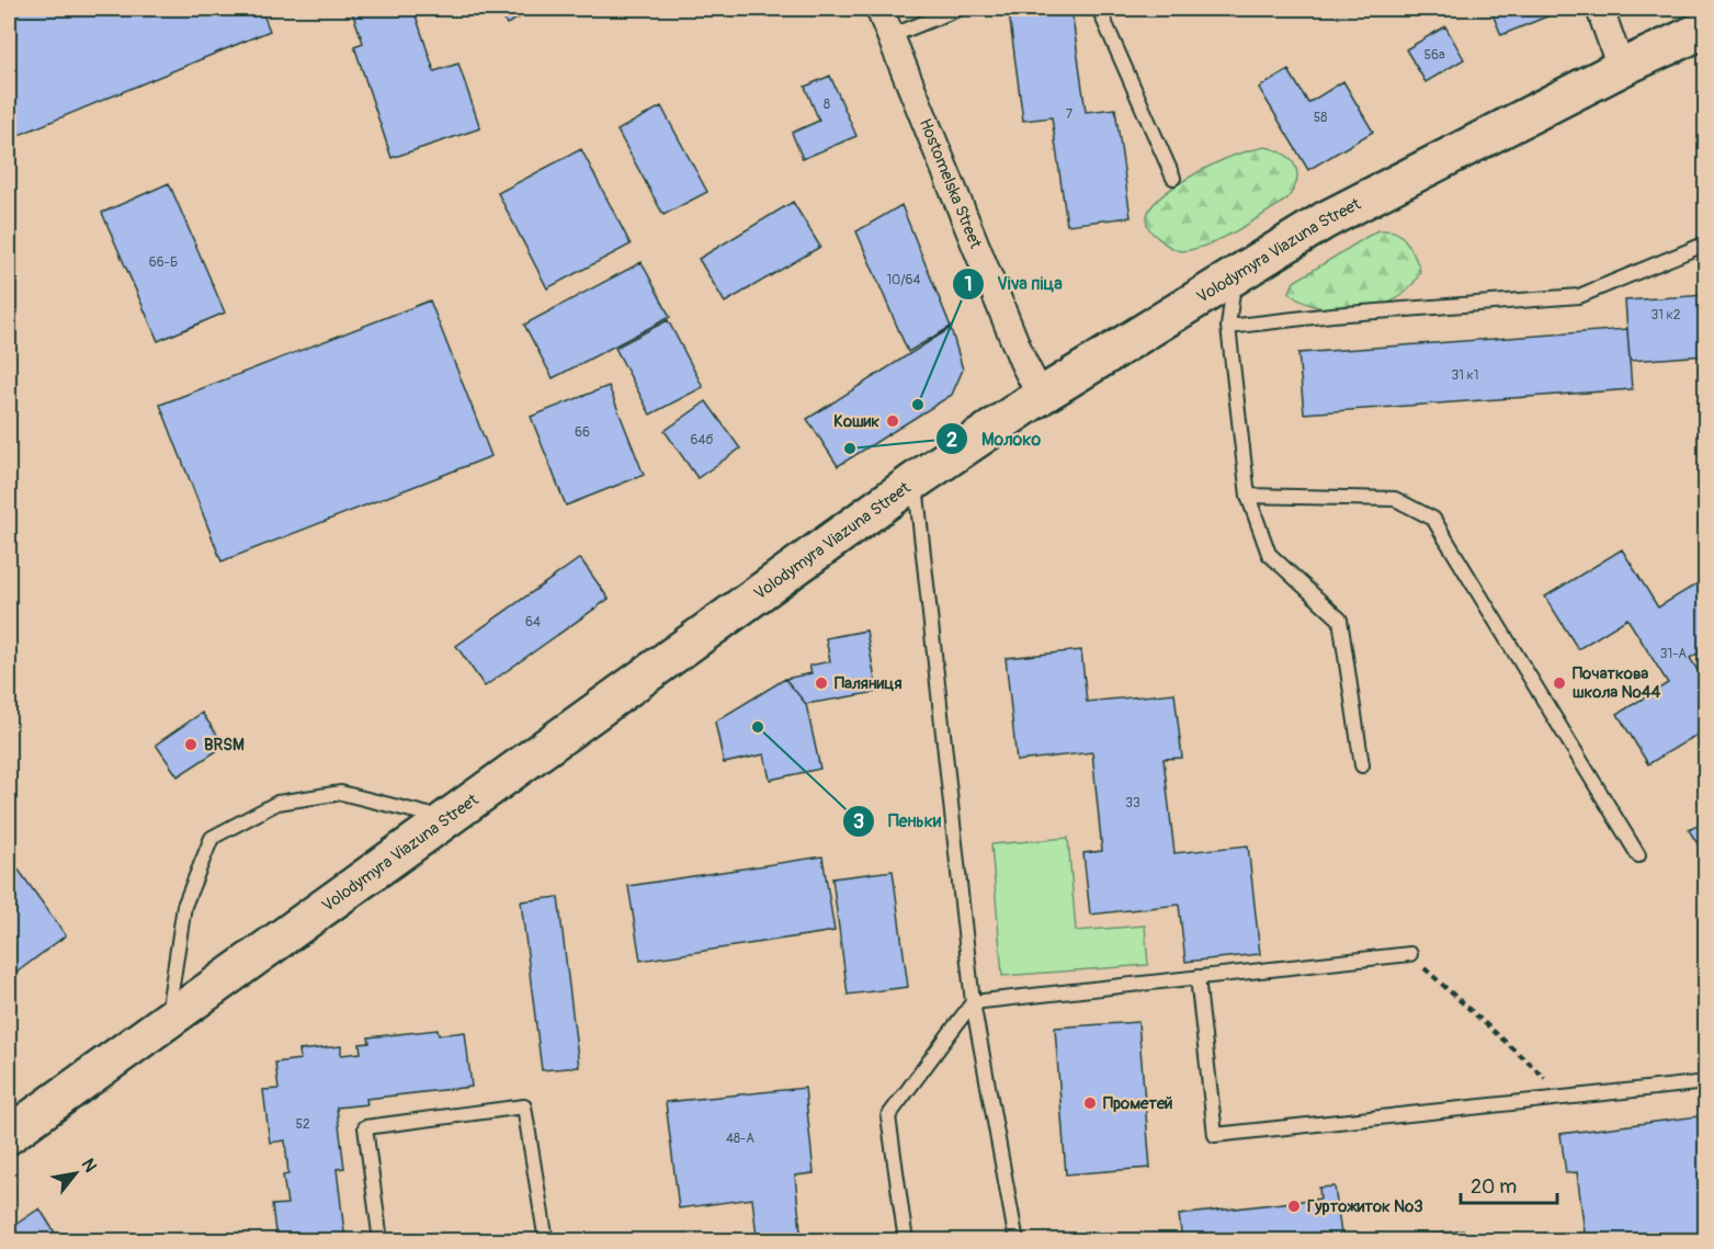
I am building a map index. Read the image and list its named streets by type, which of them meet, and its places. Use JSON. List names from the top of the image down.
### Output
{
  "streets": {
    "main road": ["Volodymyra Viazuna Street"],
    "street": ["Hostomelska Street"]
  },
  "crossings": [
    ["Hostomelska Street", "Volodymyra Viazuna Street"]
  ],
  "places": [
    "Viva піца",
    "Кошик",
    "Молоко",
    "Паляниця",
    "Початкова школа №44",
    "Пеньки",
    "BRSM",
    "Прометей",
    "Гуртожиток №3"
  ],
  "house_numbers": [
    "56а",
    "8",
    "7",
    "58",
    "66-Б",
    "10/64",
    "31 к2",
    "31 к1",
    "66",
    "64б",
    "64",
    "31-А",
    "33",
    "52",
    "48-А"
  ],
  "scale_bar": "20 m",
  "north": "top right"
}
